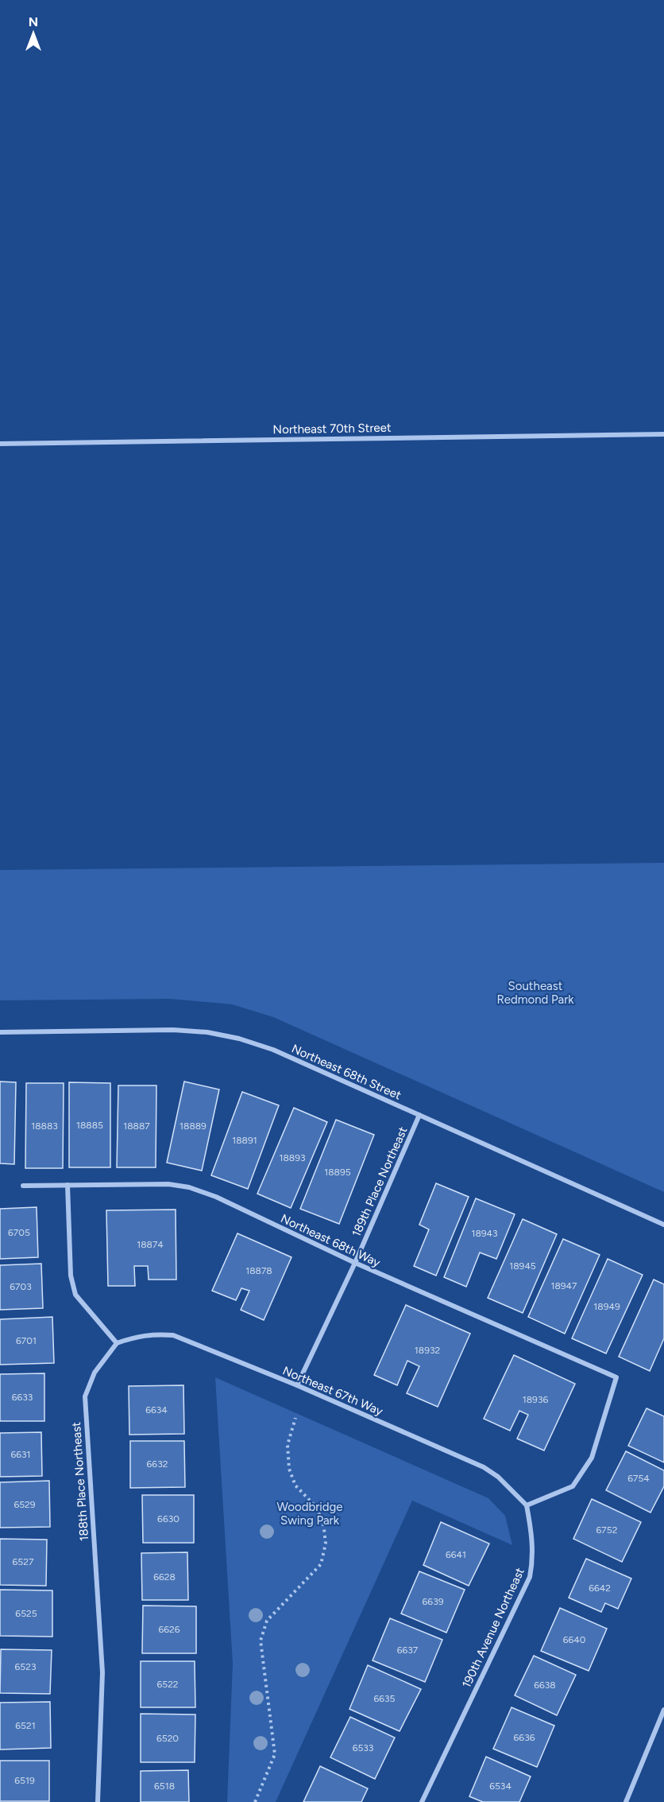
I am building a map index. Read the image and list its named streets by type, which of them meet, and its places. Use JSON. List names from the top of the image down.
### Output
{
  "streets": {
    "street": [
      "Northeast 70th Street",
      "Northeast 68th Street",
      "189th Place Northeast",
      "Northeast 68th Way",
      "Northeast 67th Way",
      "188th Place Northeast",
      "190th Avenue Northeast"
    ]
  },
  "crossings": [
    ["Northeast 68th Street", "189th Place Northeast"],
    ["189th Place Northeast", "Northeast 68th Way"],
    ["189th Place Northeast", "Northeast 67th Way"],
    ["Northeast 68th Way", "Northeast 67th Way"],
    ["Northeast 68th Way", "190th Avenue Northeast"],
    ["Northeast 67th Way", "188th Place Northeast"],
    ["Northeast 67th Way", "190th Avenue Northeast"]
  ],
  "parks": ["Southeast Redmond Park", "Woodbridge Swing Park"],
  "house_numbers": [
    "18885",
    "18883",
    "18887",
    "18889",
    "18891",
    "18893",
    "18895",
    "6705",
    "18943",
    "18874",
    "18945",
    "18878",
    "18947",
    "6703",
    "18949",
    "6701",
    "18932",
    "6633",
    "18936",
    "6634",
    "6631",
    "6632",
    "6754",
    "6529",
    "6630",
    "6752",
    "6641",
    "6527",
    "6628",
    "6642",
    "6639",
    "6525",
    "6626",
    "6640",
    "6637",
    "6523",
    "6522",
    "6638",
    "6635",
    "6521",
    "6636",
    "6520",
    "6533",
    "6519",
    "6518",
    "6534"
  ],
  "north": "top"
}
